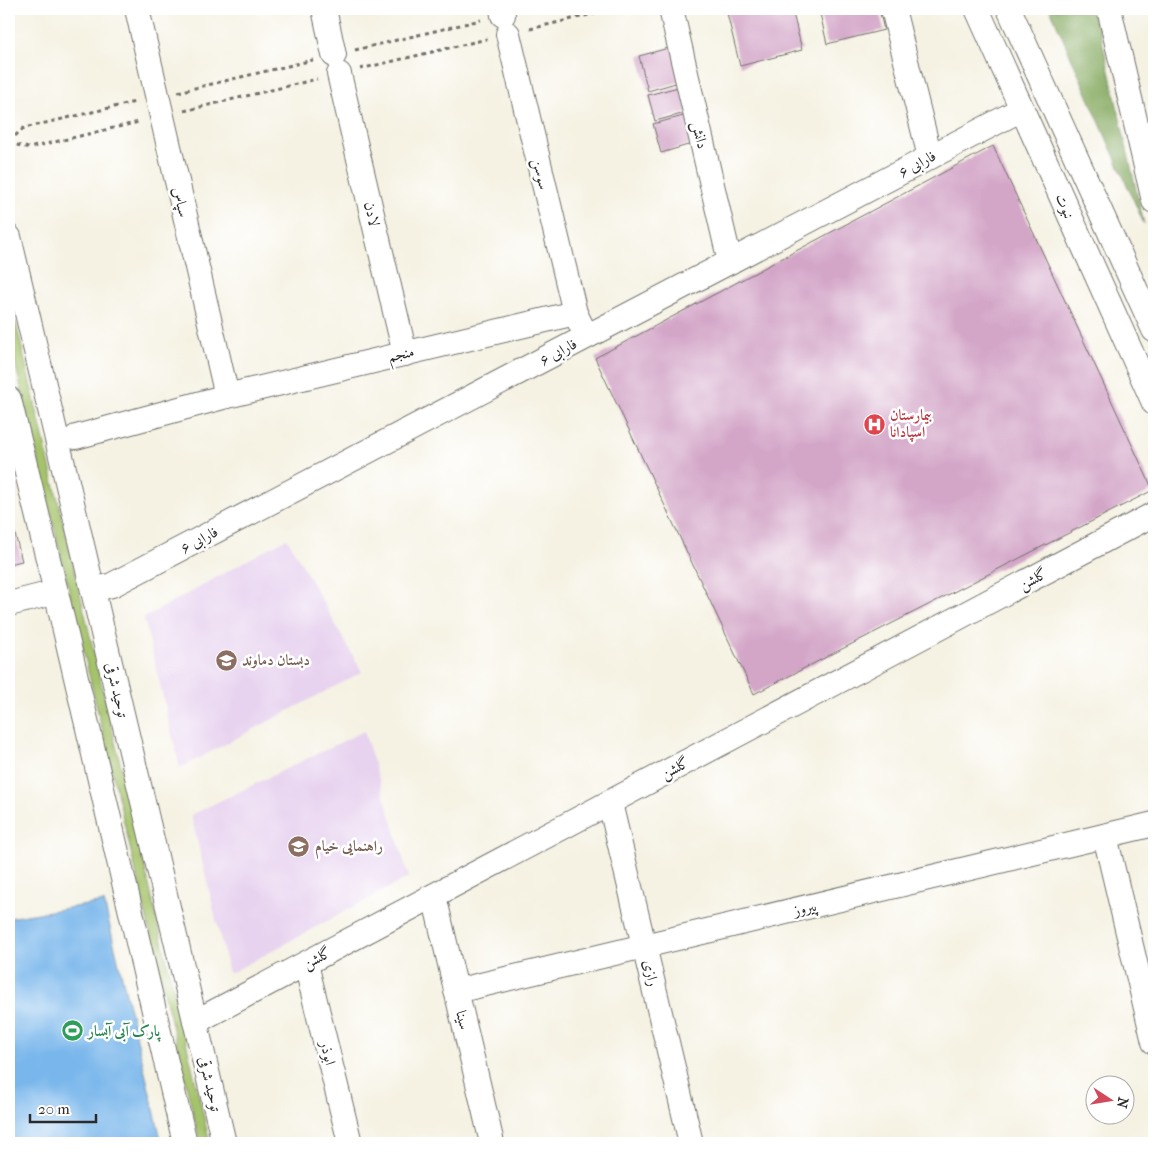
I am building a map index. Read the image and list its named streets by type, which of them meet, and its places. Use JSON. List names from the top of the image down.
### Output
{
  "streets": {
    "street": [
      "دانش",
      "فارابی ۶",
      "سوسن",
      "سپاس",
      "نبوت",
      "لادن",
      "منجم",
      "گلشن",
      "توحید شرقی",
      "پیروز",
      "رازی",
      "سینا",
      "ابوذر"
    ]
  },
  "crossings": [
    ["دانش", "فارابی ۶"],
    ["فارابی ۶", "سوسن"],
    ["فارابی ۶", "نبوت"],
    ["فارابی ۶", "توحید شرقی"],
    ["سوسن", "منجم"],
    ["سپاس", "منجم"],
    ["لادن", "منجم"],
    ["گلشن", "توحید شرقی"],
    ["گلشن", "رازی"],
    ["گلشن", "سینا"],
    ["گلشن", "ابوذر"],
    ["پیروز", "رازی"],
    ["پیروز", "سینا"]
  ],
  "places": {
    "hospital": ["بیمارستان اسپادانا"],
    "school or university": ["دبستان دماوند", "راهنمایی خیام"],
    "sports": ["پارک آبی آبسار"]
  },
  "scale_bar": "20 m",
  "north": "right"
}
